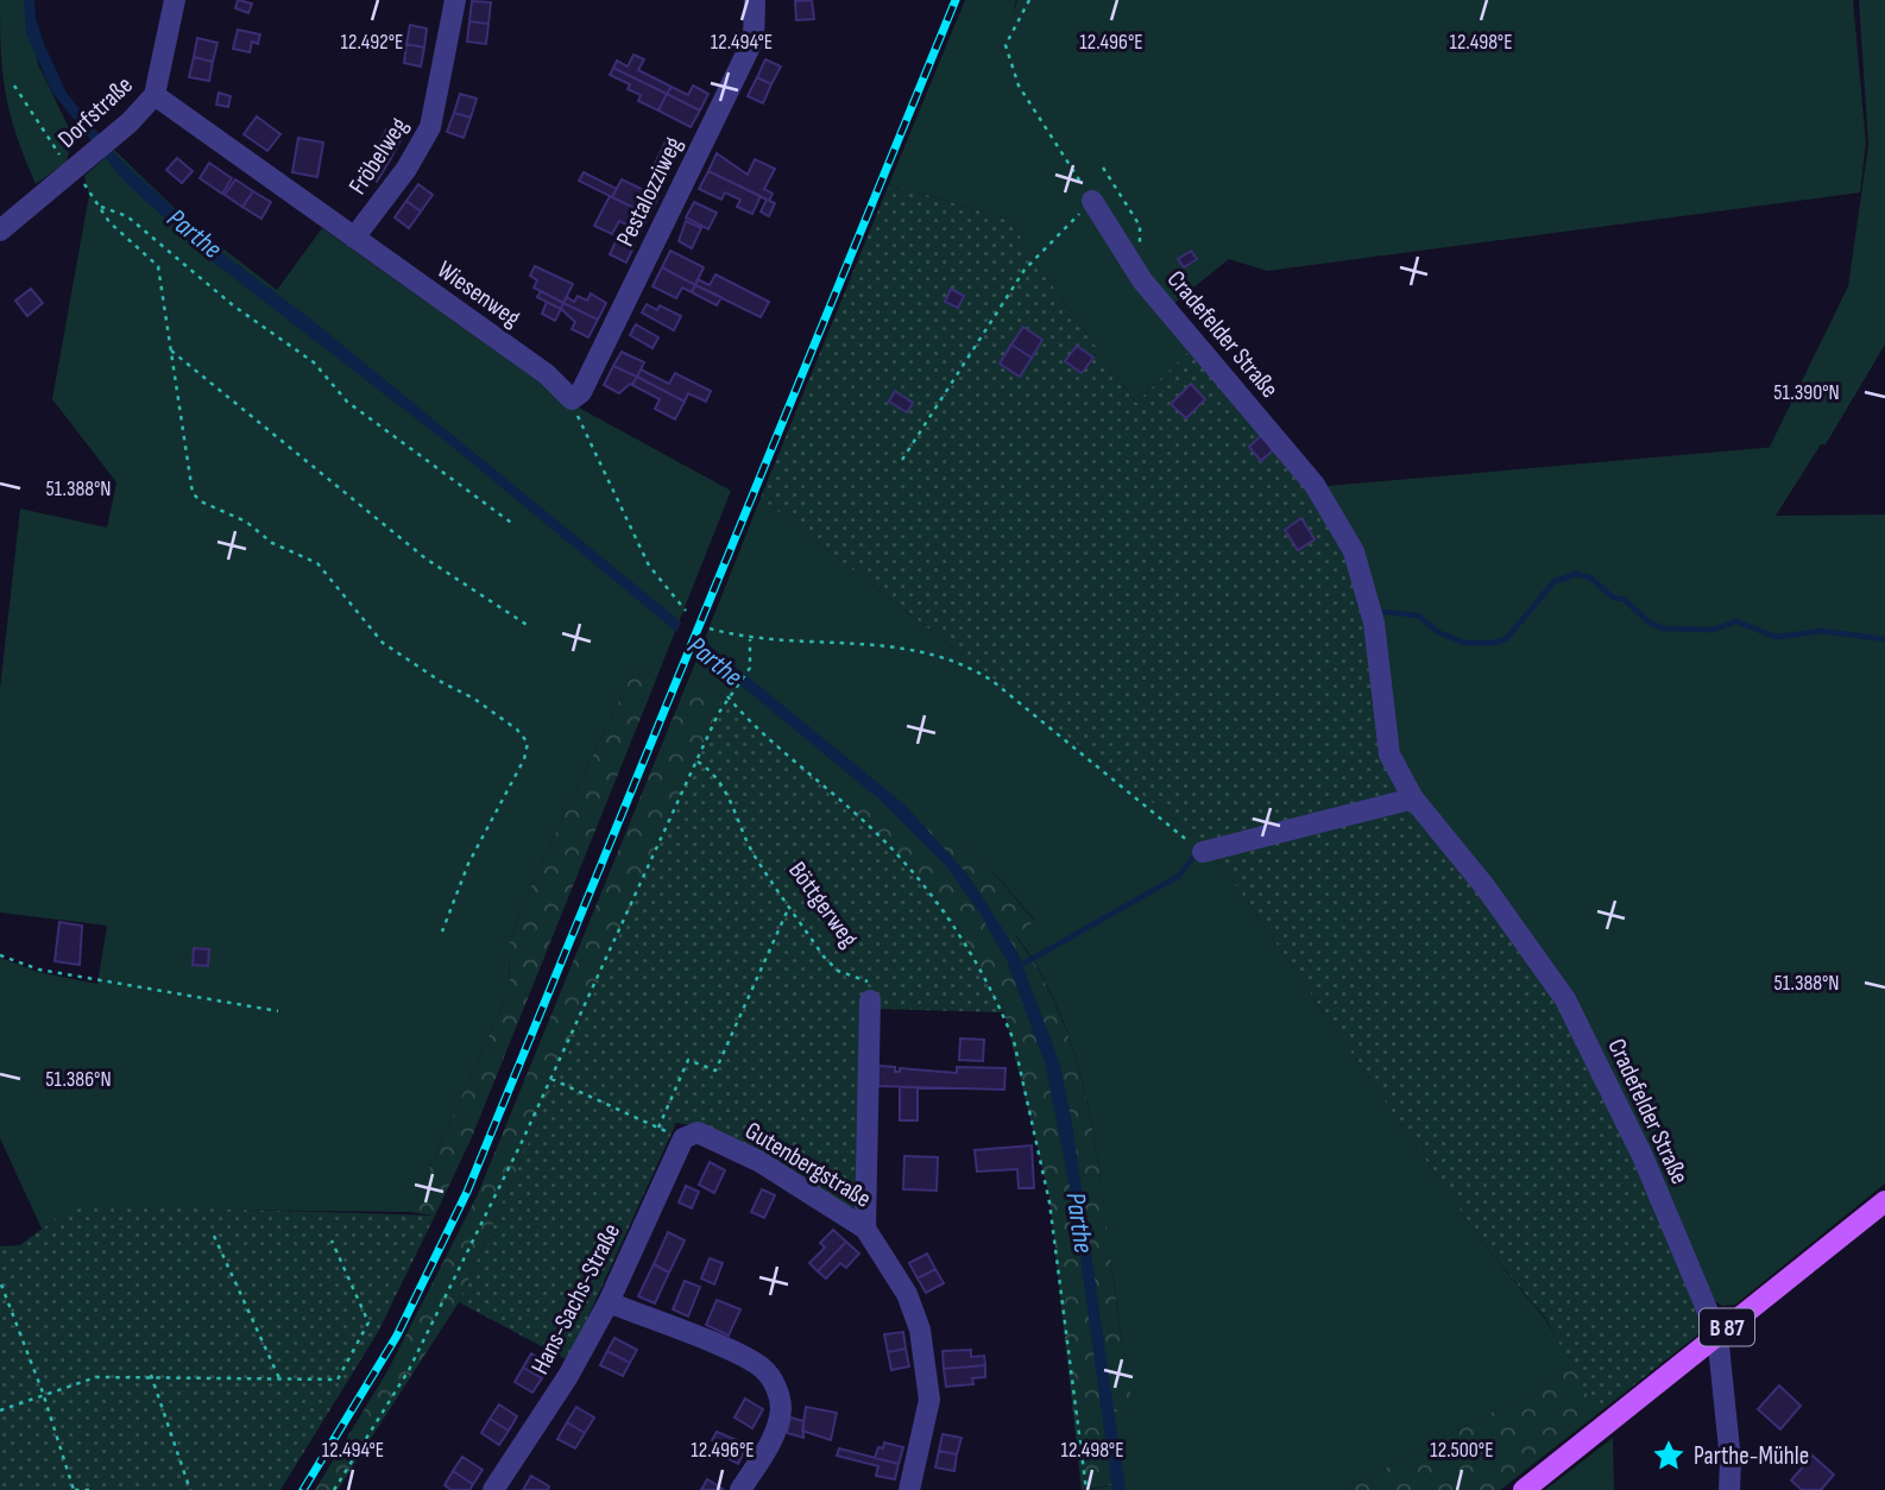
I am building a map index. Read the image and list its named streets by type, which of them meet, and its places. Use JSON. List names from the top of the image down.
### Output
{
  "streets": {
    "main road": ["B 87"],
    "street": [
      "Dorfstraße",
      "Fröbelweg",
      "Pestalozziweg",
      "Wiesenweg",
      "Cradefelder Straße",
      "Gutenbergstraße",
      "Hans-Sachs-Straße"
    ],
    "path": ["Böttgerweg"]
  },
  "crossings": [
    ["Dorfstraße", "Wiesenweg"],
    ["Fröbelweg", "Wiesenweg"],
    ["Pestalozziweg", "Wiesenweg"],
    ["Cradefelder Straße", "B 87"],
    ["Gutenbergstraße", "Hans-Sachs-Straße"]
  ],
  "water": ["Parthe"],
  "places": {
    "place": ["Parthe-Mühle"]
  },
  "coordinates": [
    "12.492°E",
    "12.494°E",
    "12.496°E",
    "12.498°E",
    "51.390°N",
    "51.388°N",
    "51.386°N",
    "12.500°E"
  ]
}
